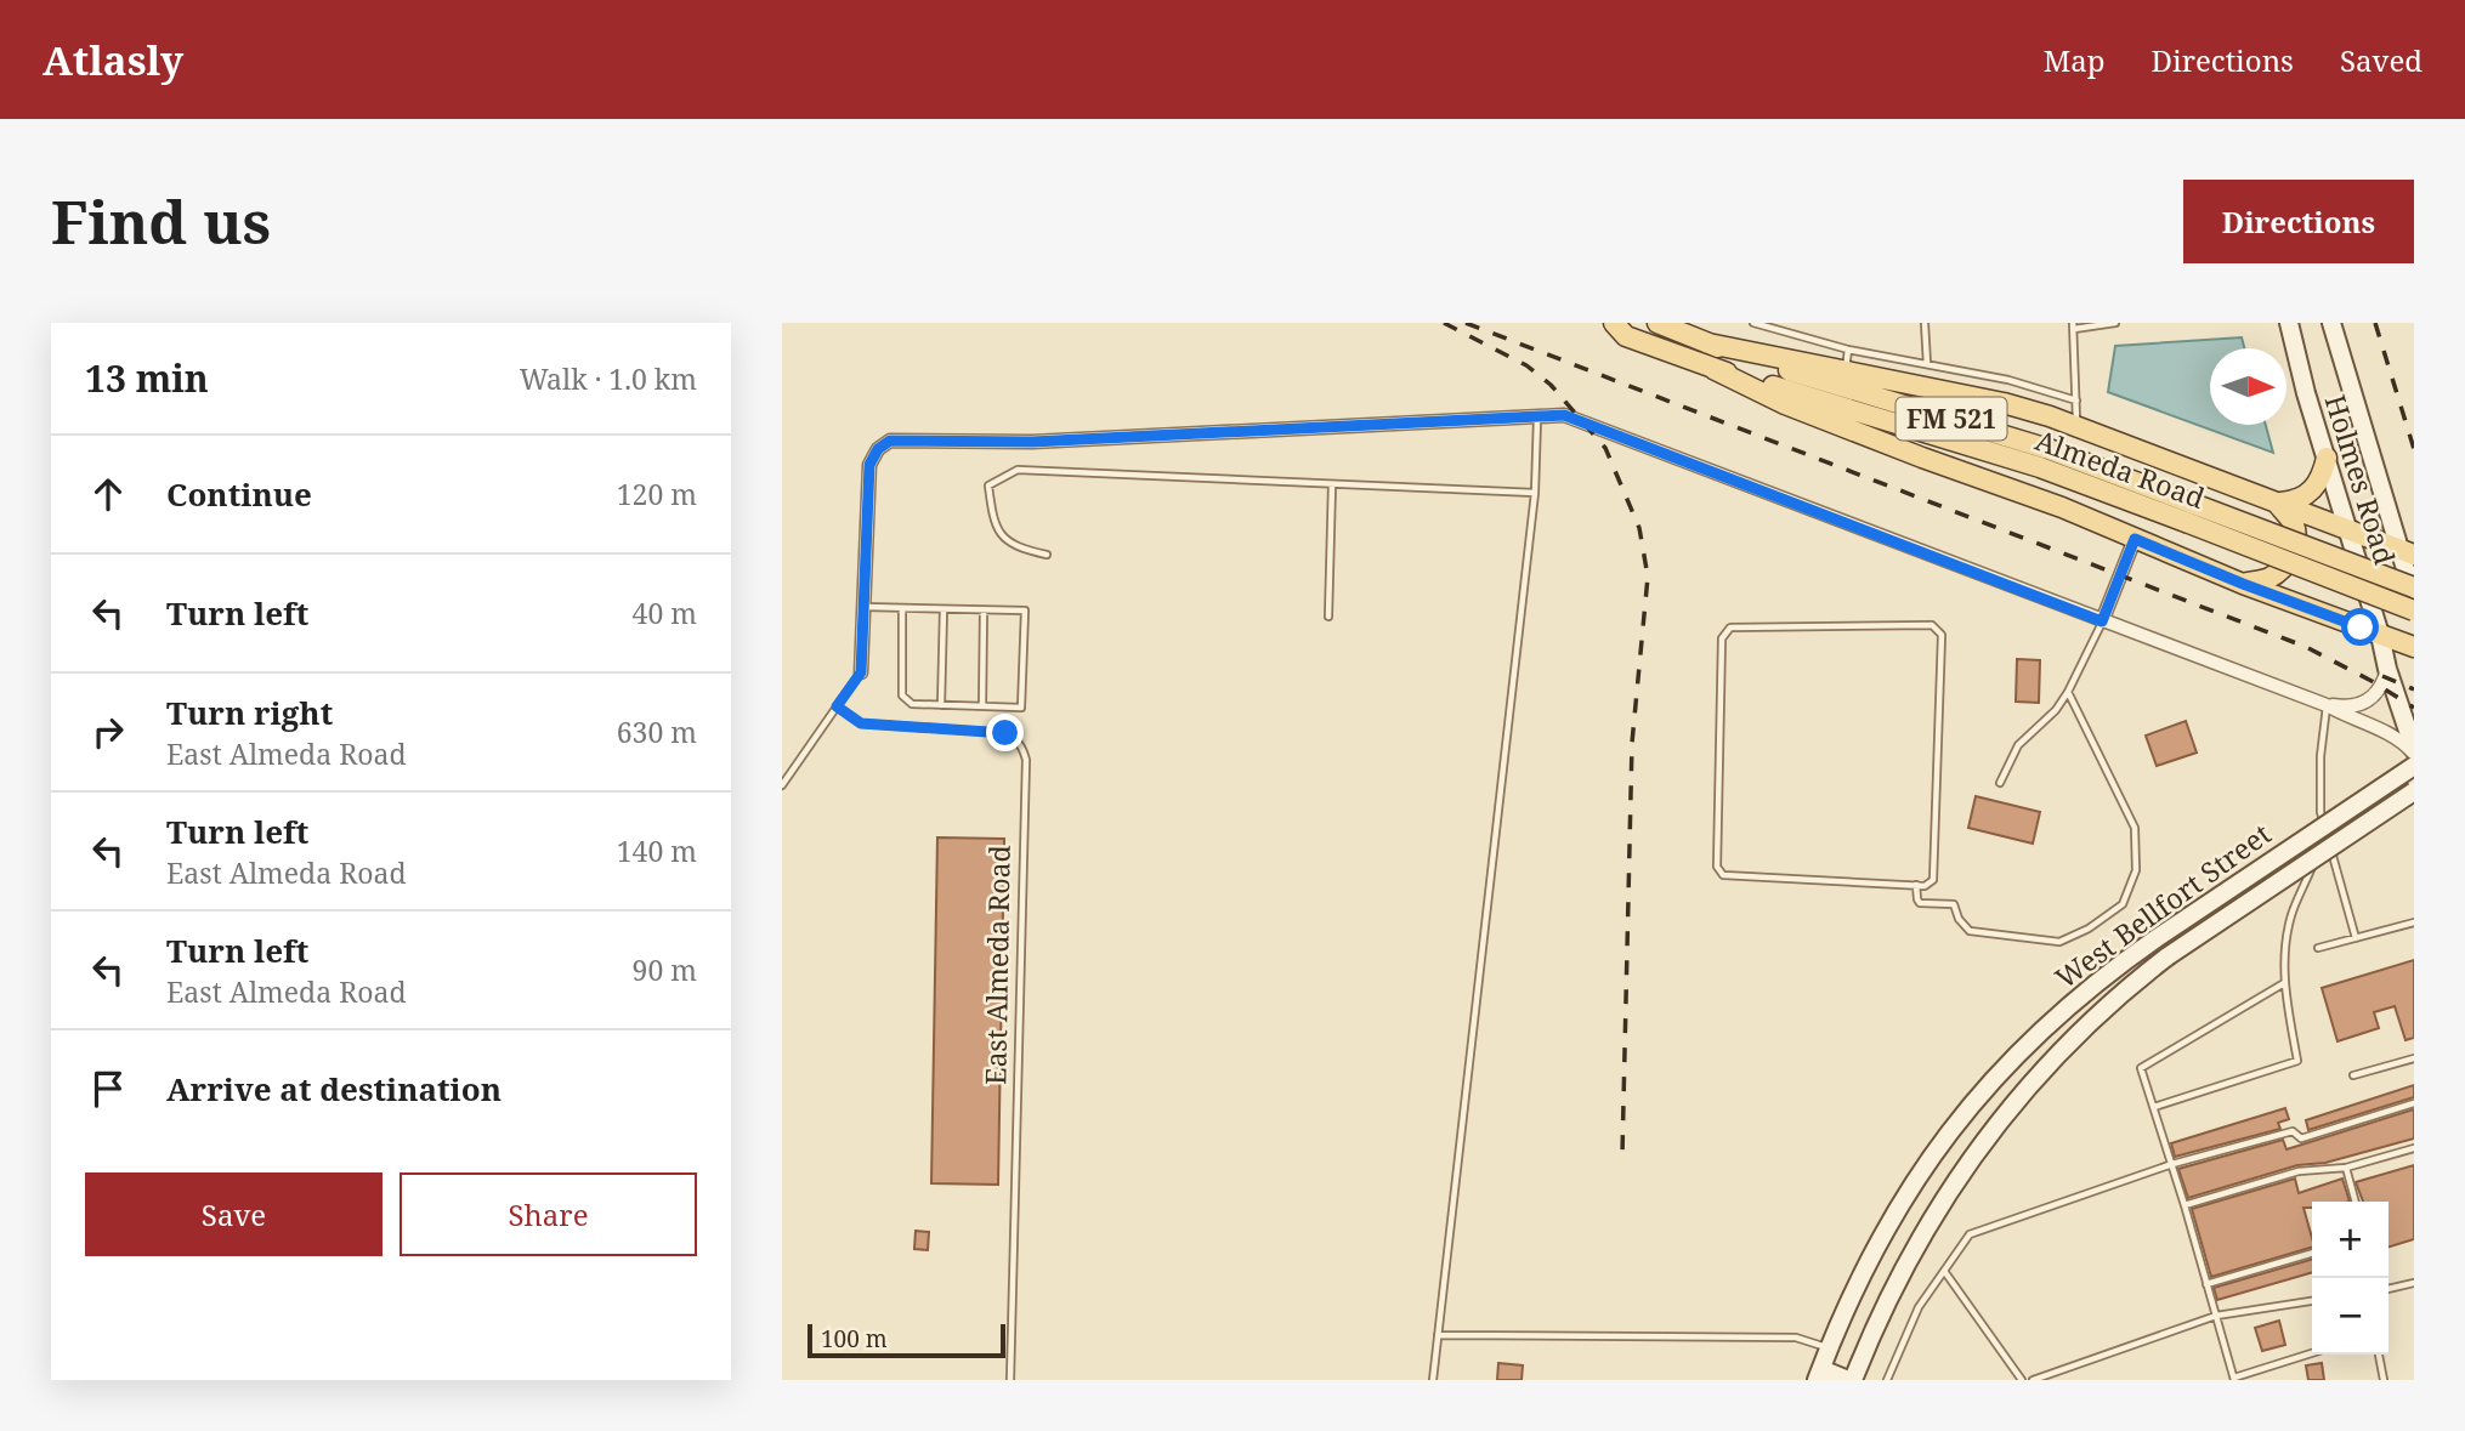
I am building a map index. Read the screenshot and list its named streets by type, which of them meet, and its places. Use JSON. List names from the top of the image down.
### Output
{
  "streets": {
    "main road": [
      "FM 521",
      "Almeda Road",
      "Holmes Road",
      "West Bellfort Street"
    ],
    "lane": ["East Almeda Road"]
  },
  "scale_bar": "100 m",
  "north": "right",
  "page": {
    "header": "Atlasly",
    "nav": ["Map", "Directions", "Saved"],
    "buttons": [
      "Directions",
      ["Save", "Share"]
    ],
    "title": "Find us",
    "heading": ["13 min", "Walk · 1.0 km"],
    "list": [
      ["Continue", "120 m"],
      ["Turn left", "40 m"],
      ["Turn right", "East Almeda Road", "630 m"],
      ["Turn left", "East Almeda Road", "140 m"],
      ["Turn left", "East Almeda Road", "90 m"],
      "Arrive at destination"
    ],
    "map_buttons": ["+", "−"],
    "scale": "100 m"
  }
}
